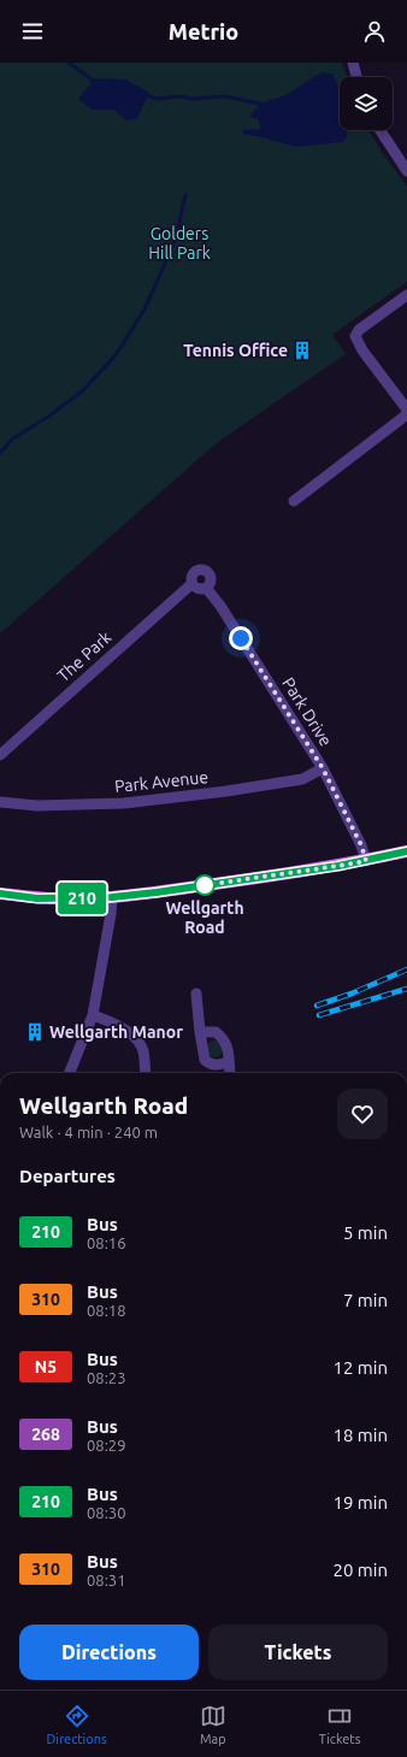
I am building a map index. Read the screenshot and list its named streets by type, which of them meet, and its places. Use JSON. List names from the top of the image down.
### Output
{
  "streets": {
    "street": ["The Park", "Park Drive", "Park Avenue"]
  },
  "crossings": [
    ["The Park", "Park Drive"],
    ["Park Drive", "Park Avenue"]
  ],
  "parks": ["Golders Hill Park"],
  "places": {
    "building": ["Tennis Office", "Wellgarth Manor"],
    "other": ["Wellgarth Road"]
  },
  "lines": ["bus line 210"],
  "page": {
    "header": "Metrio",
    "on_map": "210",
    "heading": [
      ["Wellgarth Road", "Walk · 4 min · 240 m"],
      "Departures"
    ],
    "list": [
      {
        "mark": "210",
        "name": "Bus",
        "note": "08:16",
        "value": "5 min"
      },
      {
        "mark": "310",
        "name": "Bus",
        "note": "08:18",
        "value": "7 min"
      },
      {
        "mark": "N5",
        "name": "Bus",
        "note": "08:23",
        "value": "12 min"
      },
      {
        "mark": "268",
        "name": "Bus",
        "note": "08:29",
        "value": "18 min"
      },
      {
        "mark": "210",
        "name": "Bus",
        "note": "08:30",
        "value": "19 min"
      },
      {
        "mark": "310",
        "name": "Bus",
        "note": "08:31",
        "value": "20 min"
      }
    ],
    "buttons": ["Directions", "Tickets"],
    "tabs": ["Directions", "Map", "Tickets"]
  }
}
